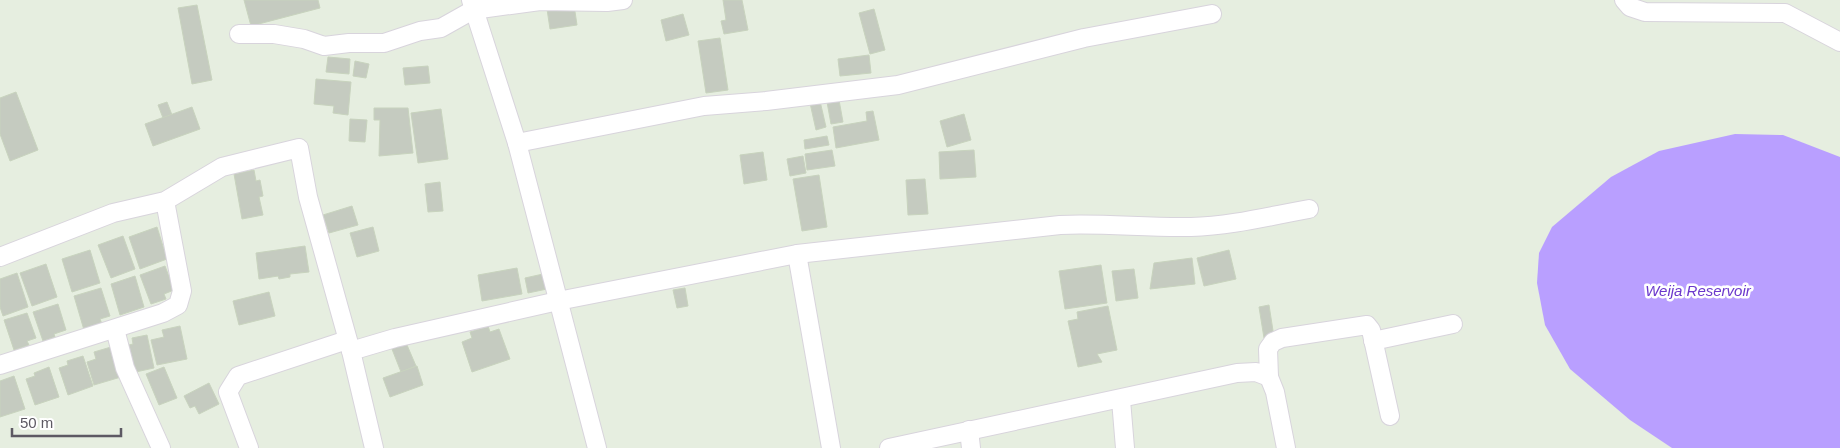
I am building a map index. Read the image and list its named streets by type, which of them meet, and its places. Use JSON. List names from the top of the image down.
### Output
{
  "water": ["Weija Reservoir"],
  "scale_bar": "50 m"
}
